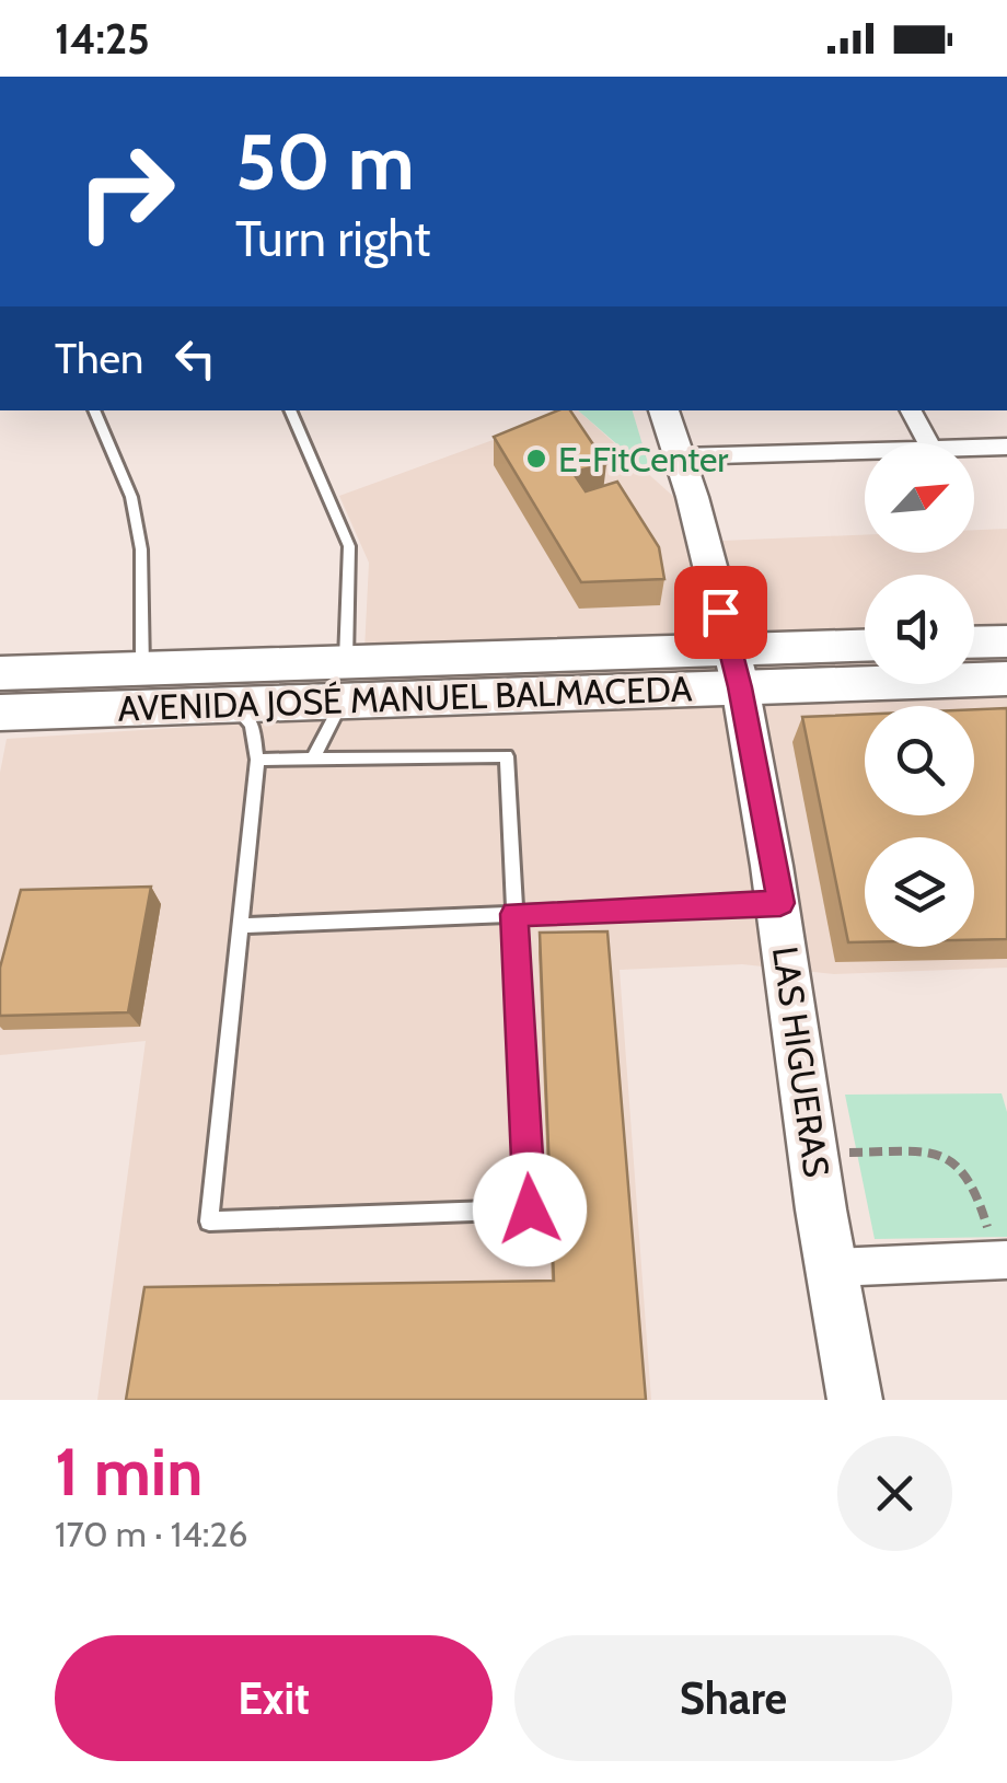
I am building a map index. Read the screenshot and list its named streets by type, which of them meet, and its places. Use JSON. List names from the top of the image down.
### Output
{
  "streets": {
    "main road": ["AVENIDA JOSÉ MANUEL BALMACEDA", "LAS HIGUERAS"]
  },
  "crossings": [
    ["AVENIDA JOSÉ MANUEL BALMACEDA", "LAS HIGUERAS"]
  ],
  "places": ["E-FitCenter"],
  "north": "top right",
  "page": {
    "status": "14:25",
    "turn": ["50 m", "Turn right"],
    "then": "Then",
    "heading": ["1 min", "170 m · 14:26"],
    "buttons": ["Exit", "Share"]
  }
}
